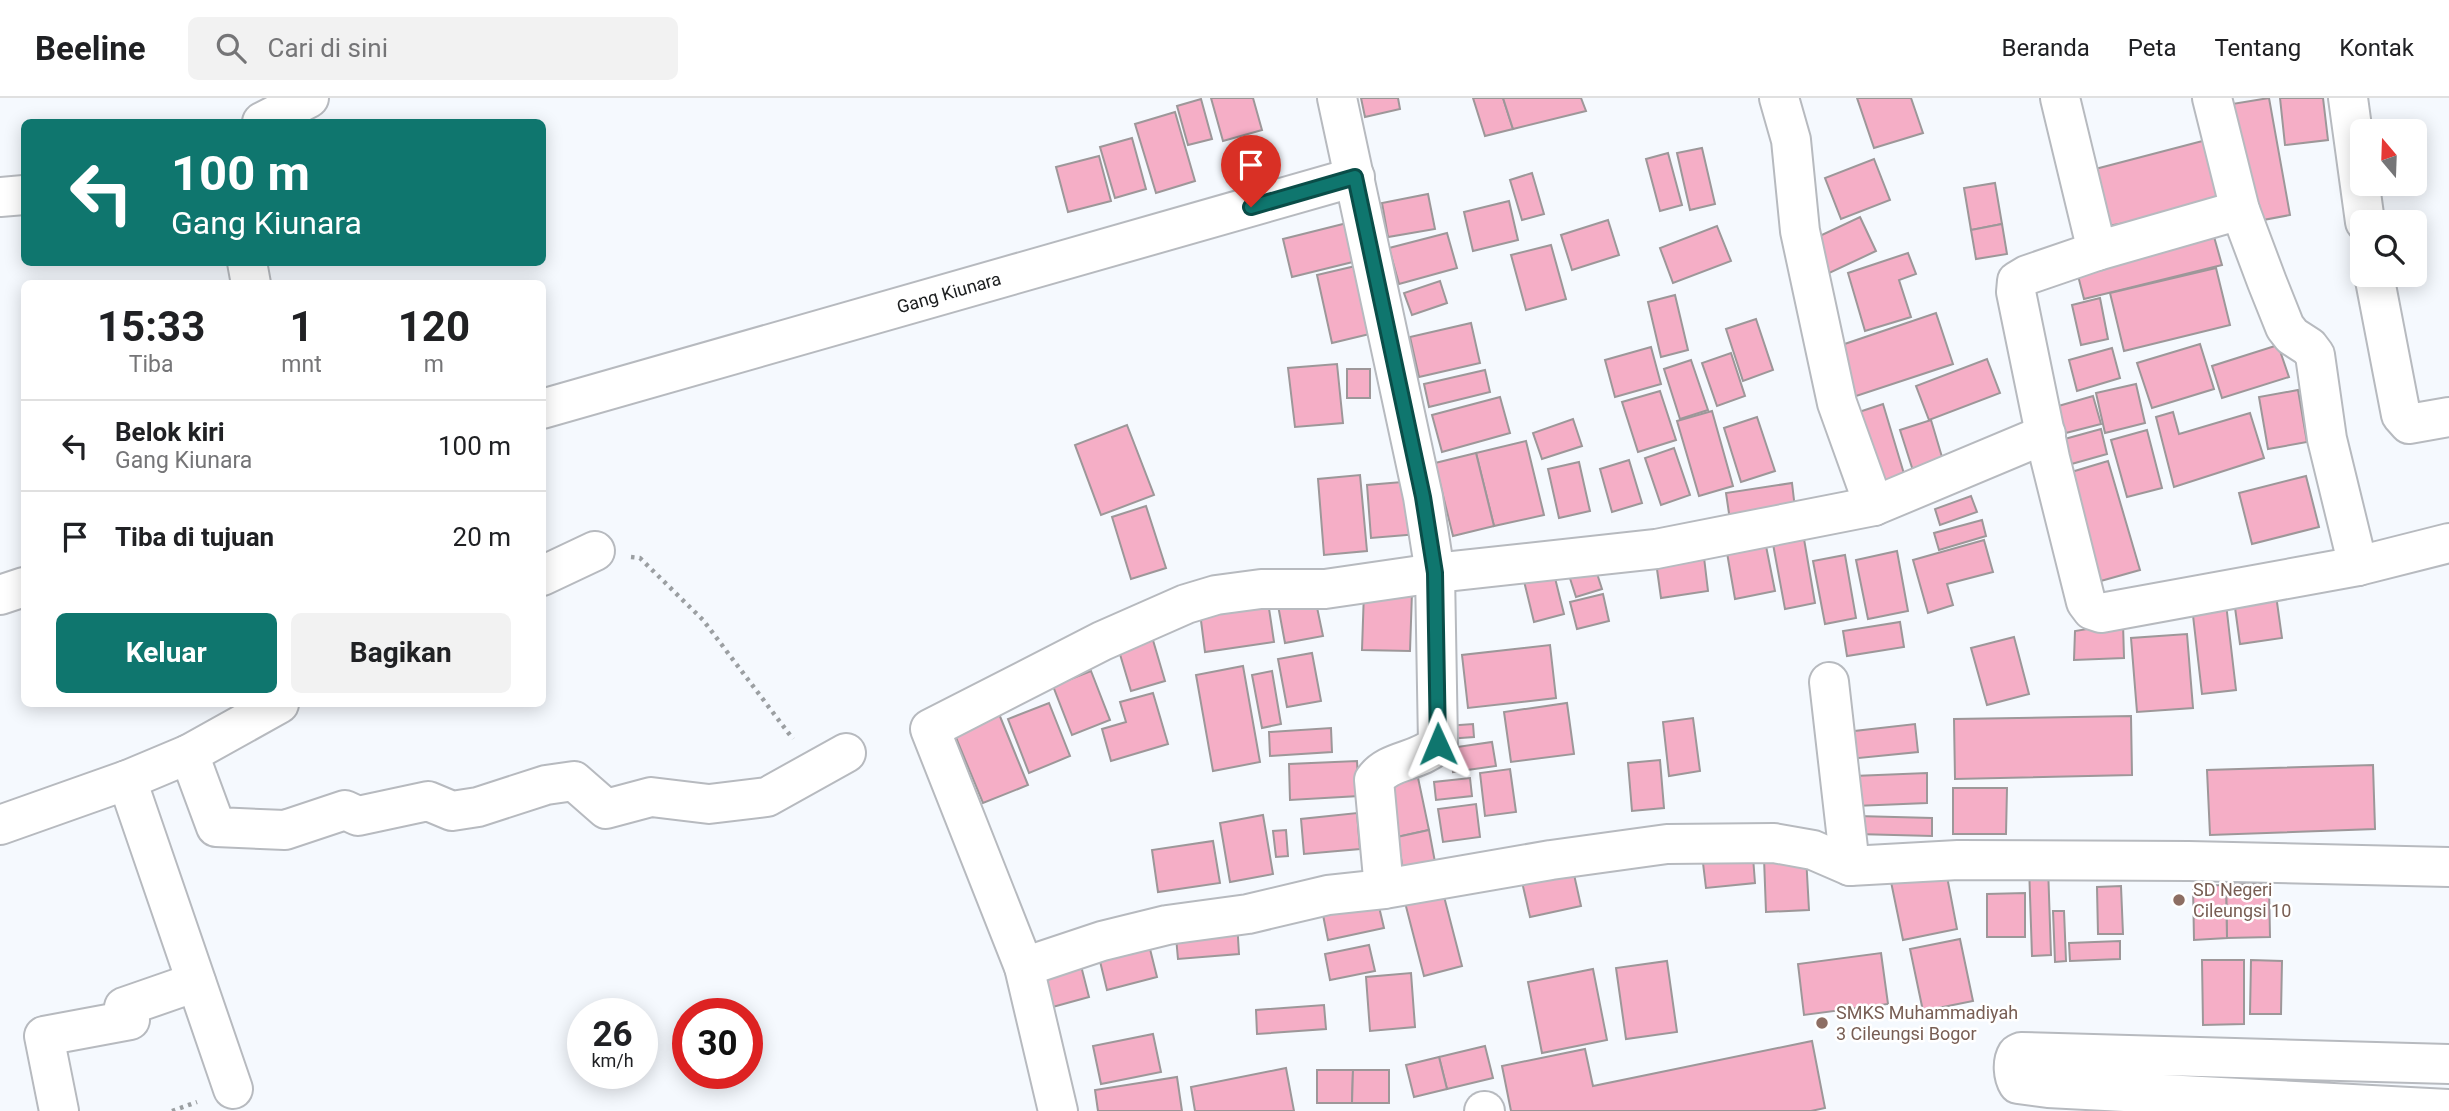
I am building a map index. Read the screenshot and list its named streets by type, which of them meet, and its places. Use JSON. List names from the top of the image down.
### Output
{
  "streets": {
    "street": ["Gang Kiunara"]
  },
  "places": ["SD Negeri Cileungsi 10", "SMKS Muhammadiyah 3 Cileungsi Bogor"],
  "north": "top",
  "page": {
    "header": "Beeline",
    "search": "Cari di sini",
    "nav": [
      "Beranda",
      "Peta",
      "Tentang",
      "Kontak"
    ],
    "turn": ["100 m", "Gang Kiunara"],
    "eta": [
      "15:33",
      "Tiba",
      "1",
      "mnt",
      "120",
      "m"
    ],
    "list": [
      {
        "name": "Belok kiri",
        "note": "Gang Kiunara",
        "value": "100 m"
      },
      {
        "name": "Tiba di tujuan",
        "value": "20 m"
      }
    ],
    "buttons": ["Keluar", "Bagikan"],
    "speed": "26 km/h",
    "limit": "30"
  }
}
